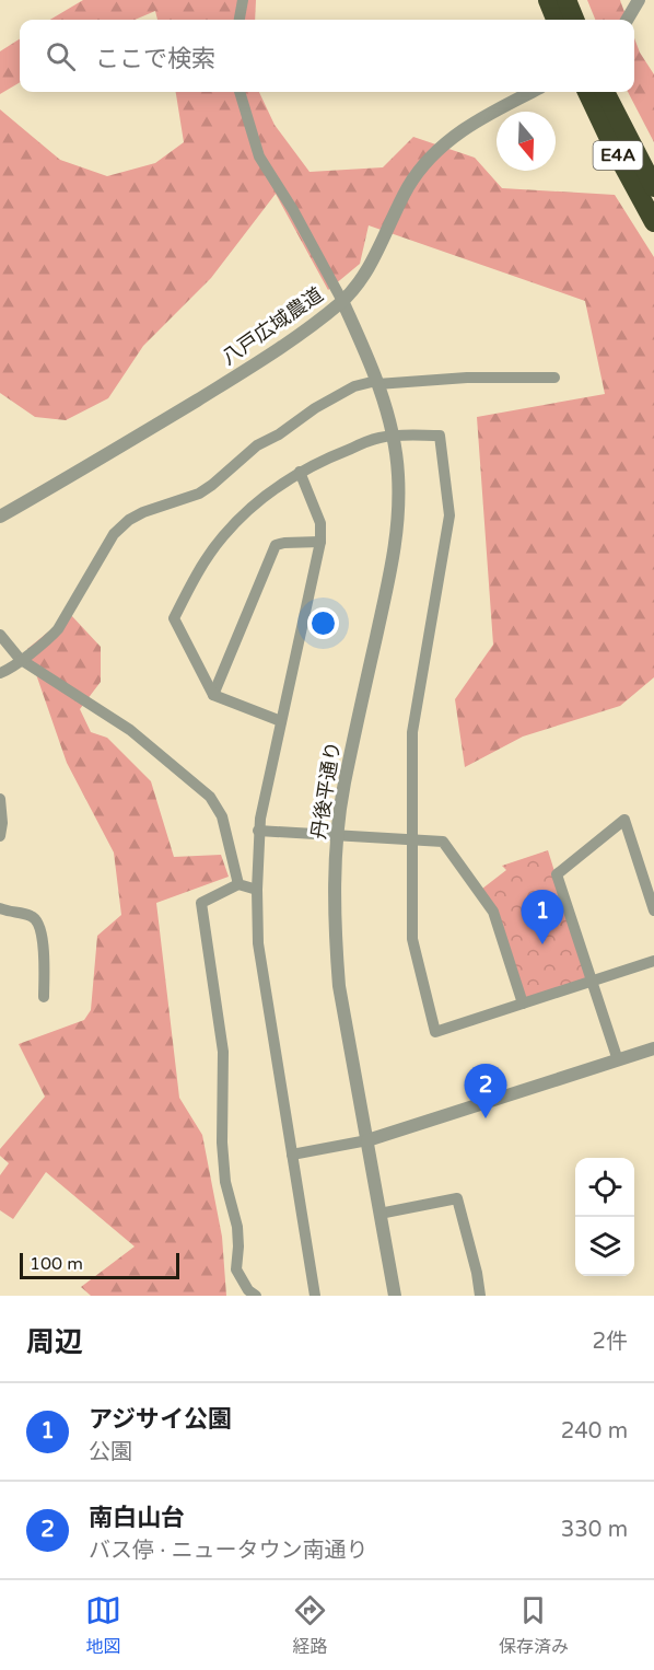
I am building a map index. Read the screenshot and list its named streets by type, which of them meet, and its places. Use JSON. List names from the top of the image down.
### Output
{
  "streets": {
    "highway": ["E4A"],
    "street": ["八戸広域農道", "丹後平通り"]
  },
  "crossings": [
    ["八戸広域農道", "丹後平通り"]
  ],
  "scale_bar": "100 m",
  "north": "bottom",
  "page": {
    "search": "ここで検索",
    "pins": ["1", "2"],
    "scale": "100 m",
    "heading": ["周辺", "2件"],
    "list": [
      {
        "mark": "1",
        "name": "アジサイ公園",
        "note": "公園",
        "value": "240 m"
      },
      {
        "mark": "2",
        "name": "南白山台",
        "note": "バス停 · ニュータウン南通り",
        "value": "330 m"
      }
    ],
    "nav": ["地図", "経路", "保存済み"]
  }
}
